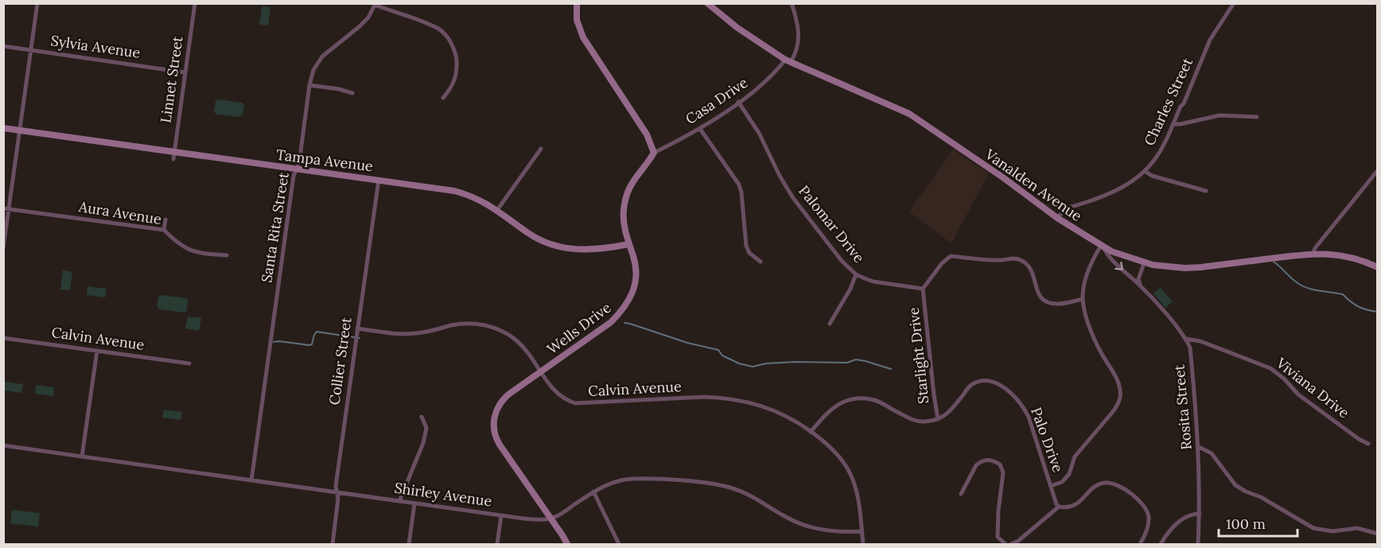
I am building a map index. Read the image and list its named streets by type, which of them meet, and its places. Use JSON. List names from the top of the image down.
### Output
{
  "streets": {
    "main road": ["Tampa Avenue", "Vanalden Avenue", "Wells Drive"],
    "street": [
      "Sylvia Avenue",
      "Linnet Street",
      "Casa Drive",
      "Charles Street",
      "Aura Avenue",
      "Palomar Drive",
      "Santa Rita Street",
      "Calvin Avenue",
      "Starlight Drive",
      "Collier Street",
      "Viviana Drive",
      "Rosita Street",
      "Palo Drive",
      "Shirley Avenue"
    ]
  },
  "crossings": [
    ["Sylvia Avenue", "Linnet Street"],
    ["Linnet Street", "Tampa Avenue"],
    ["Casa Drive", "Vanalden Avenue"],
    ["Casa Drive", "Palomar Drive"],
    ["Casa Drive", "Wells Drive"],
    ["Charles Street", "Vanalden Avenue"],
    ["Tampa Avenue", "Santa Rita Street"],
    ["Tampa Avenue", "Wells Drive"],
    ["Tampa Avenue", "Collier Street"],
    ["Vanalden Avenue", "Rosita Street"],
    ["Palomar Drive", "Starlight Drive"],
    ["Santa Rita Street", "Shirley Avenue"],
    ["Wells Drive", "Calvin Avenue"],
    ["Wells Drive", "Shirley Avenue"],
    ["Calvin Avenue", "Collier Street"],
    ["Starlight Drive", "Palo Drive"],
    ["Collier Street", "Shirley Avenue"],
    ["Viviana Drive", "Rosita Street"]
  ],
  "scale_bar": "100 m"
}
